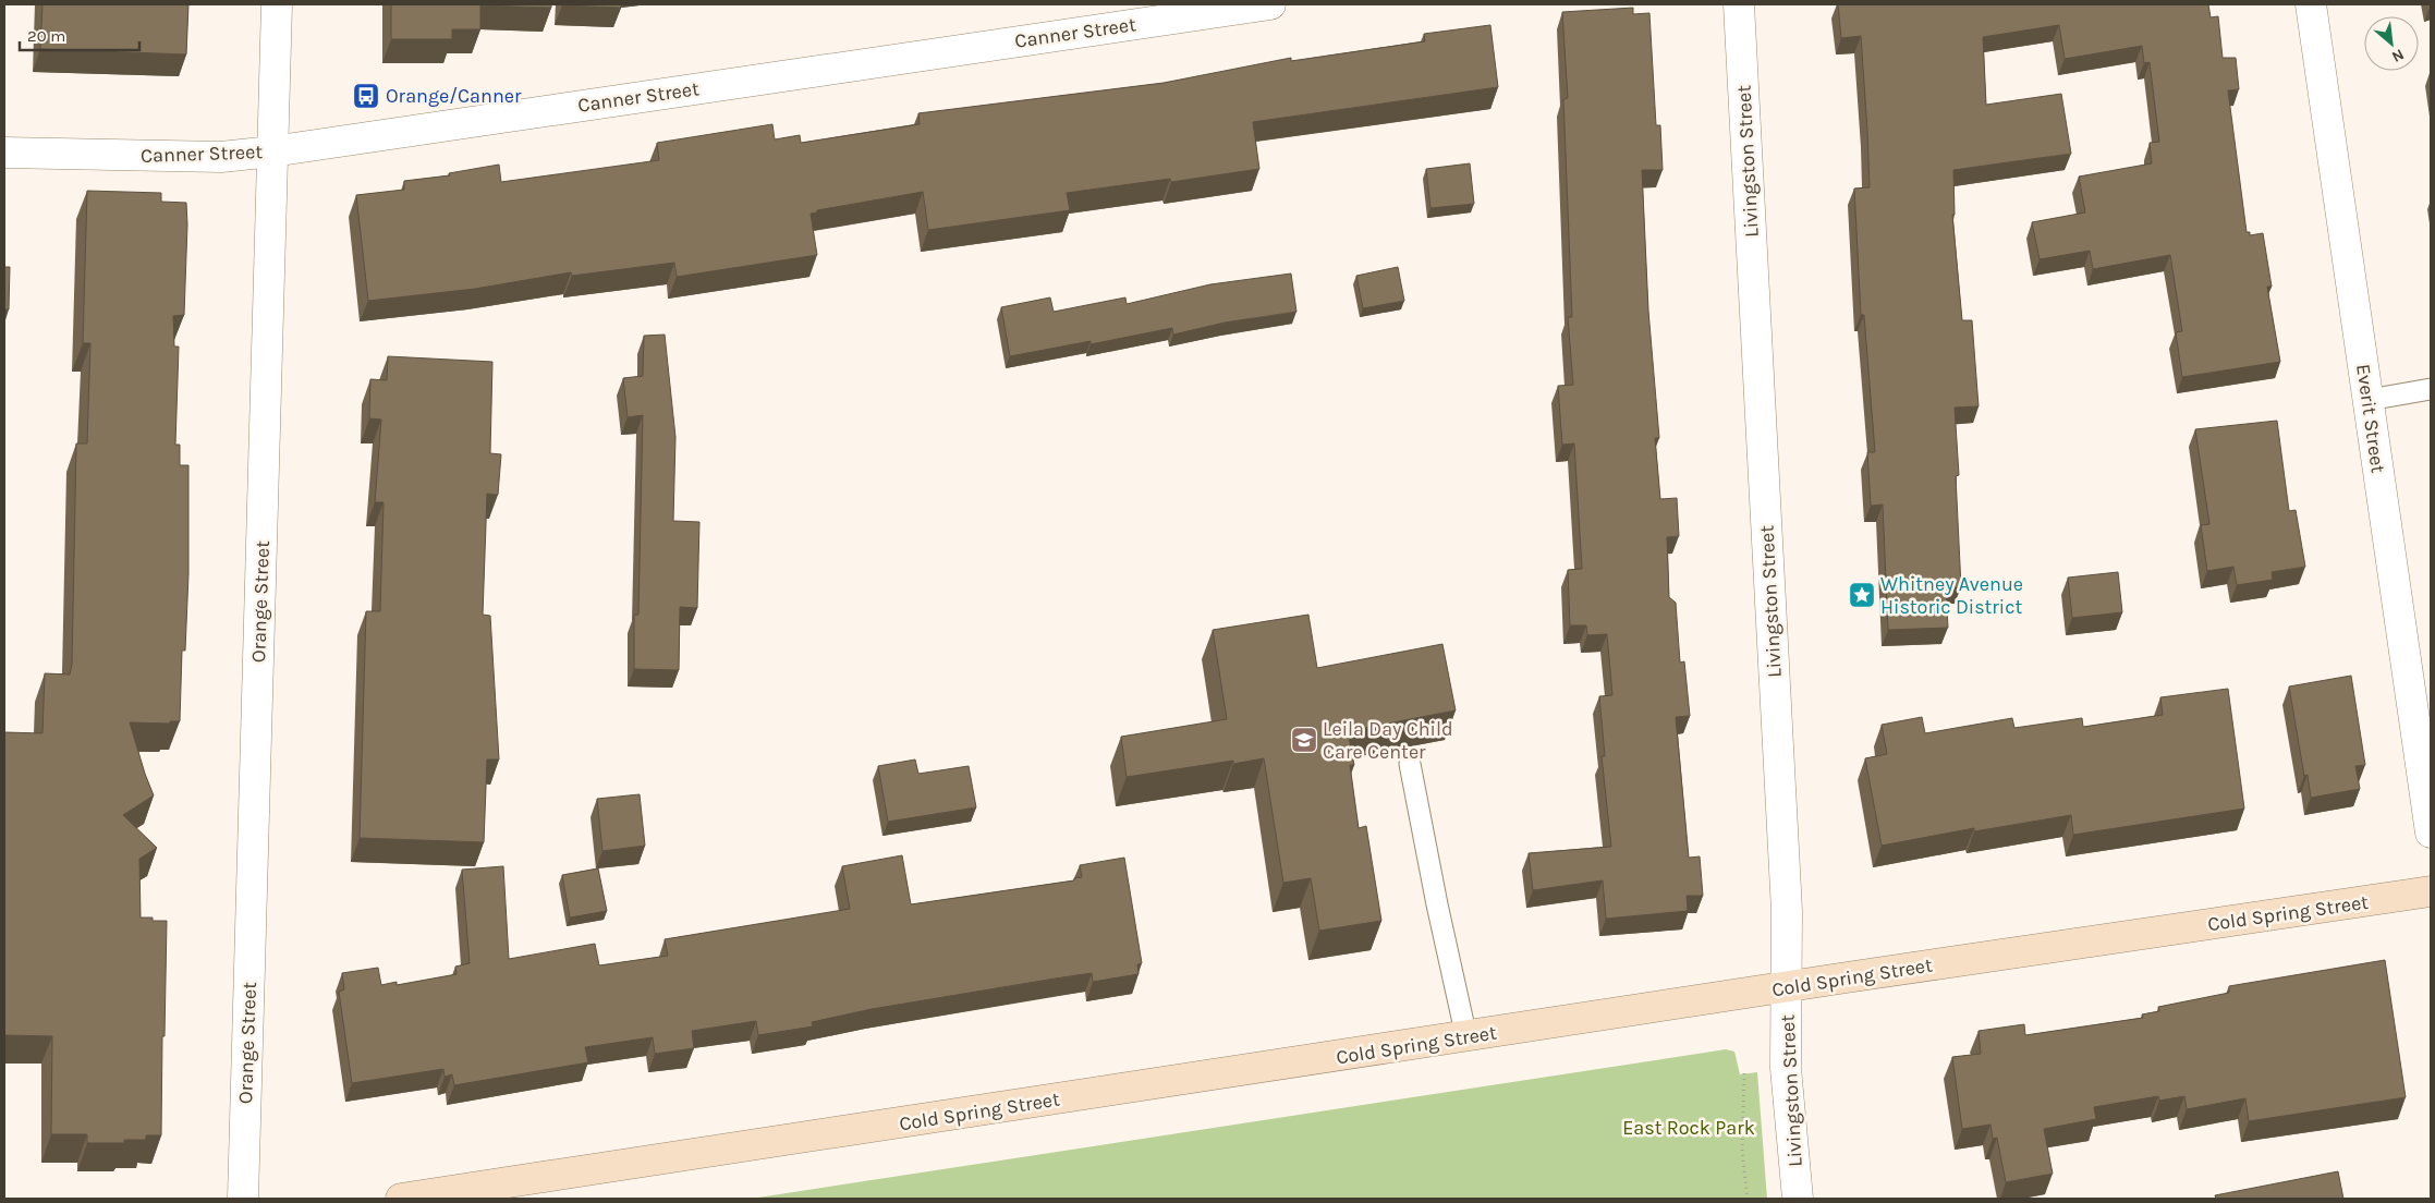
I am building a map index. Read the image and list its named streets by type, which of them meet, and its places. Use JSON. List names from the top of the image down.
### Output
{
  "streets": {
    "street": [
      "Canner Street",
      "Livingston Street",
      "Everit Street",
      "Orange Street",
      "Cold Spring Street"
    ]
  },
  "crossings": [
    ["Canner Street", "Orange Street"],
    ["Livingston Street", "Cold Spring Street"]
  ],
  "parks": ["East Rock Park"],
  "places": {
    "bus stop": ["Orange/Canner"],
    "place": ["Whitney Avenue Historic District"],
    "school or university": ["Leila Day Child Care Center"]
  },
  "scale_bar": "20 m",
  "north": "bottom right"
}
